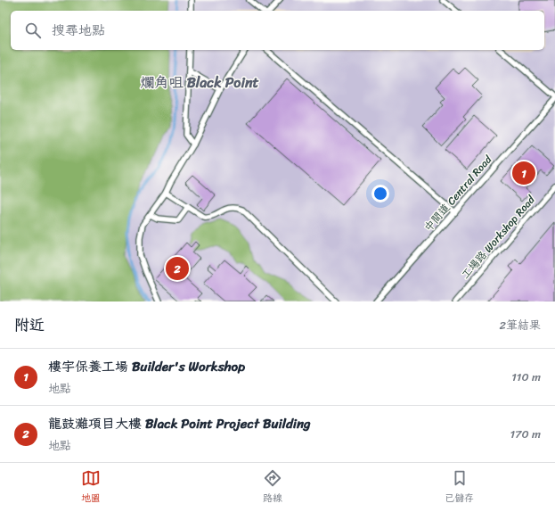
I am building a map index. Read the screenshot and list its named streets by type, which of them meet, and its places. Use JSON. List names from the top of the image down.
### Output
{
  "streets": {
    "lane": ["中間道 Central Road", "工場路 Workshop Road"]
  },
  "districts": ["爛角咀 Black Point"],
  "page": {
    "search": "搜尋地點",
    "pins": ["1", "2"],
    "heading": ["附近", "2筆結果"],
    "list": [
      {
        "mark": "1",
        "name": "樓宇保養工場 Builder's Workshop",
        "note": "地點",
        "value": "110 m"
      },
      {
        "mark": "2",
        "name": "龍鼓灘項目大樓 Black Point Project Building",
        "note": "地點",
        "value": "170 m"
      }
    ],
    "nav": ["地圖", "路線", "已儲存"]
  }
}
